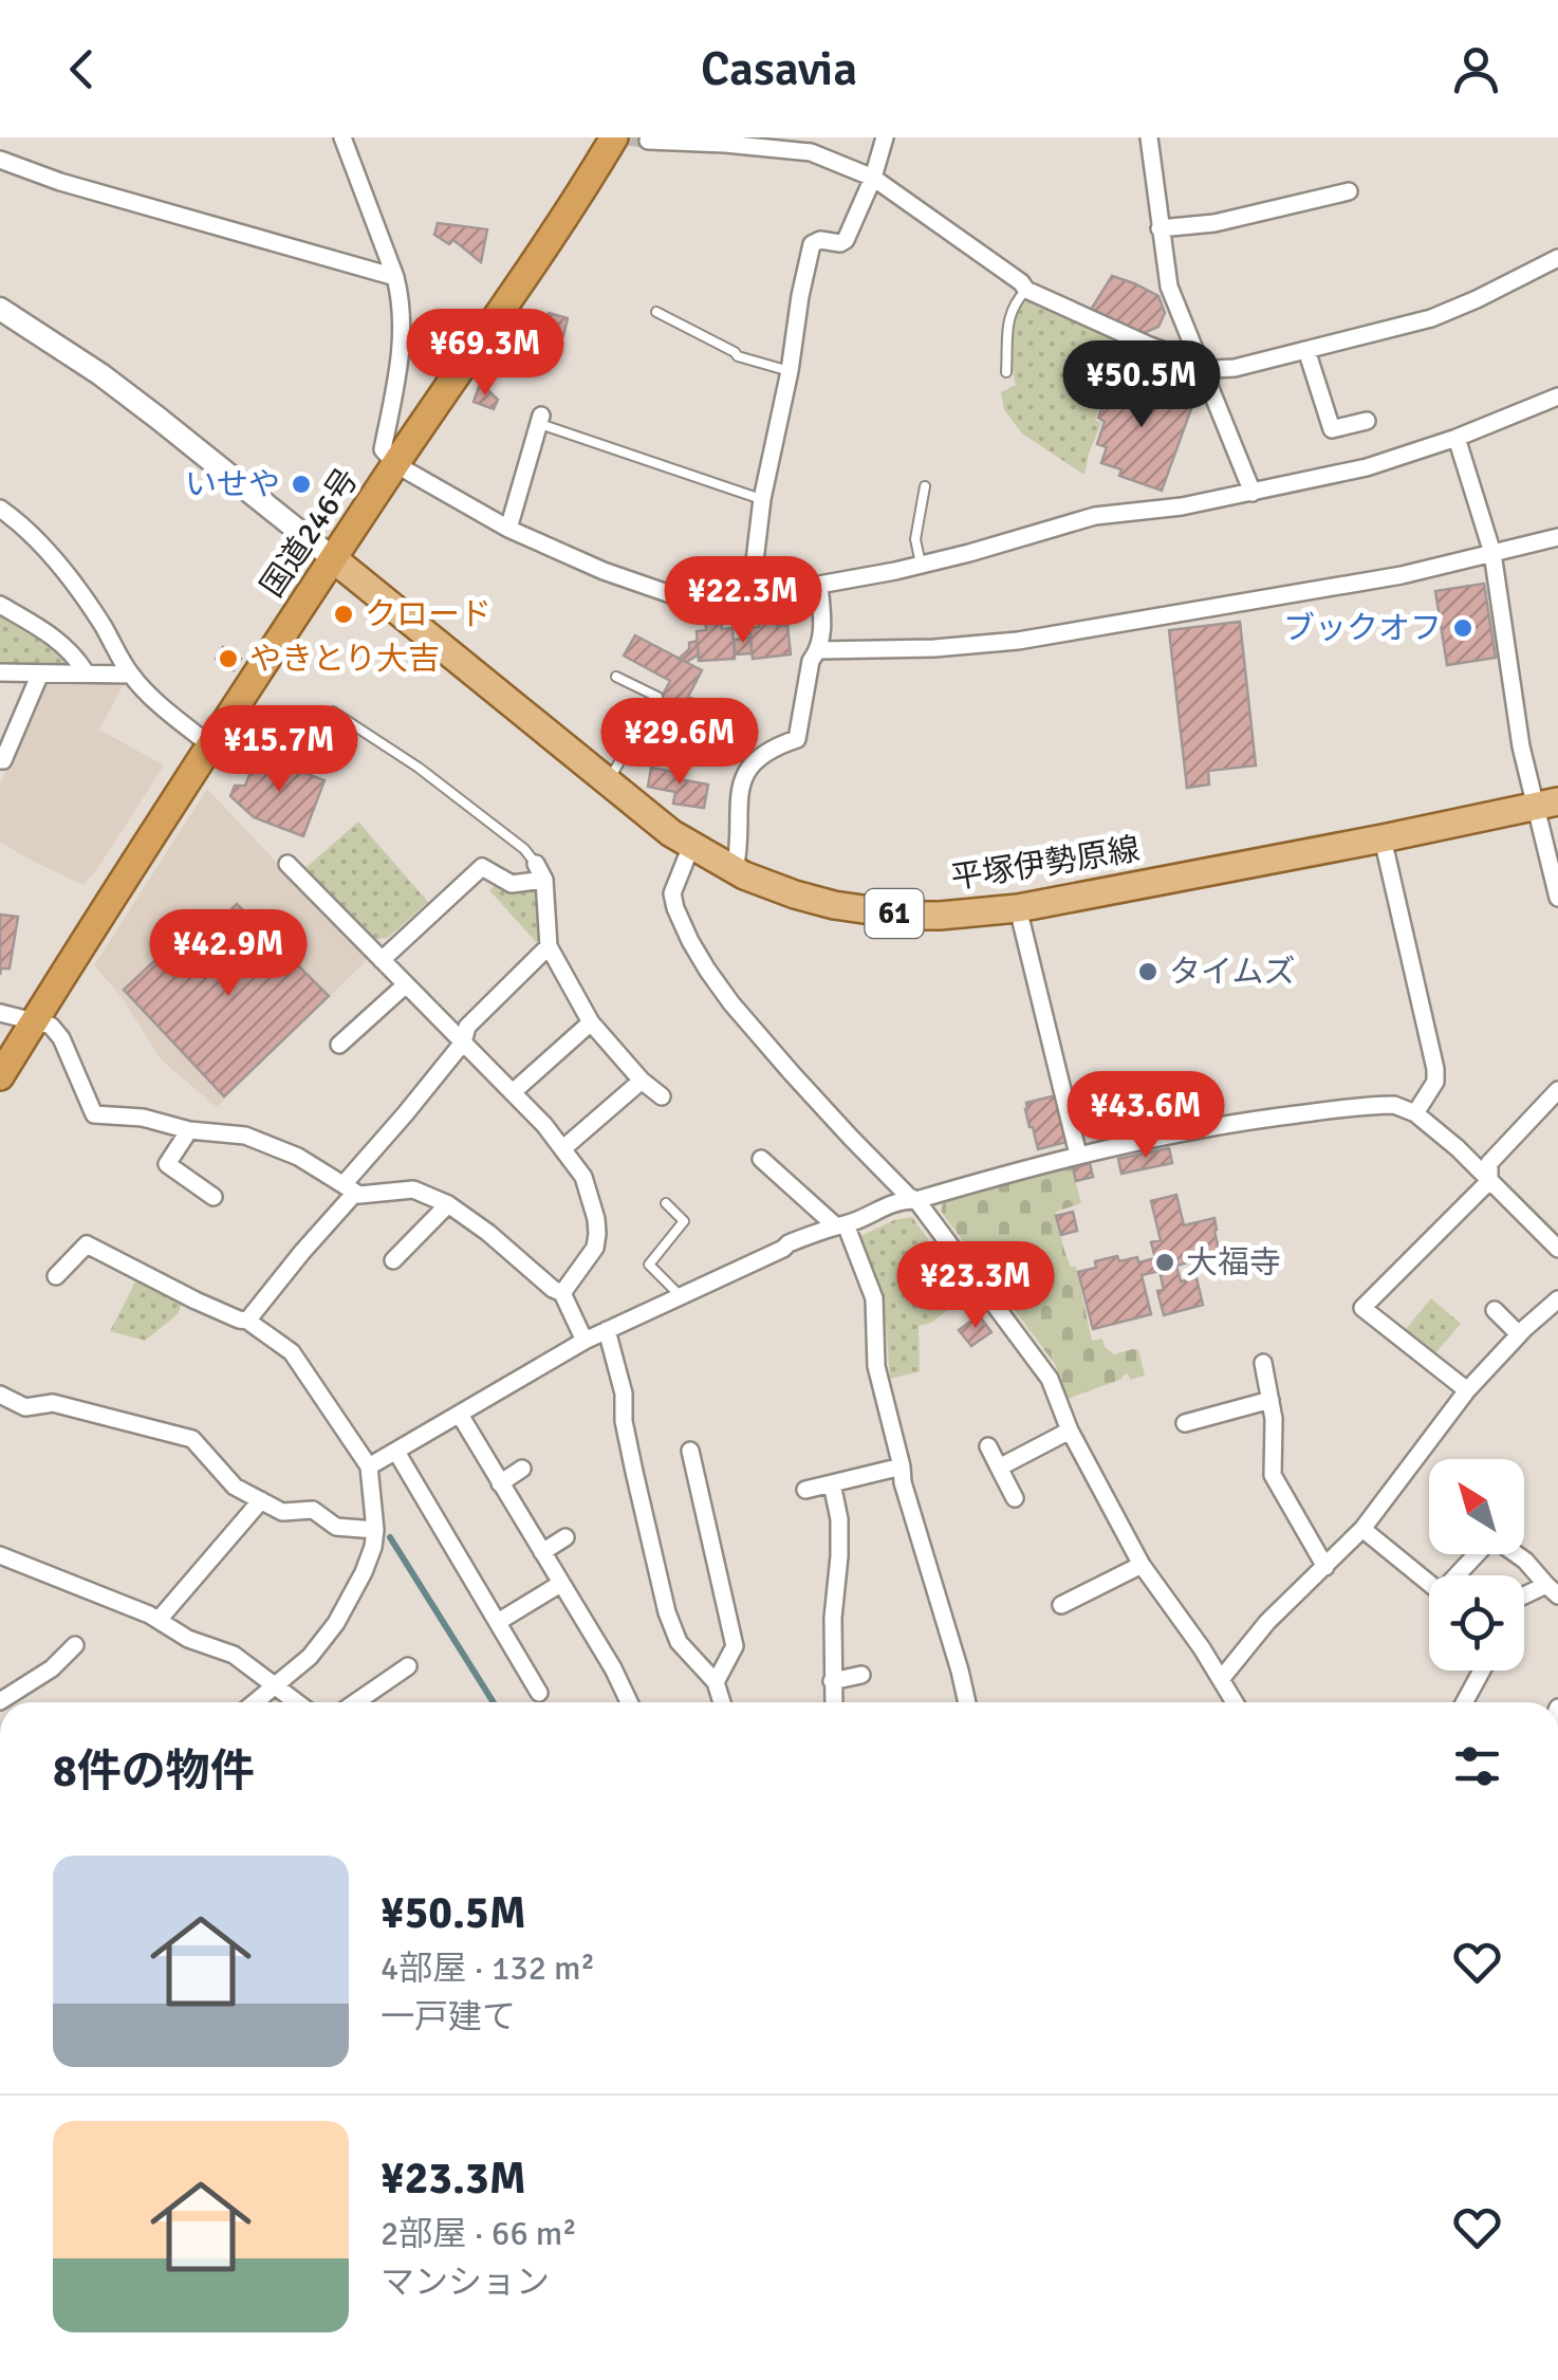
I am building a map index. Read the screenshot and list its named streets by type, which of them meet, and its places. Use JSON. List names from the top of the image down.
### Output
{
  "streets": {
    "highway": ["国道246号"],
    "main road": ["平塚伊勢原線", "61"]
  },
  "crossings": [
    ["国道246号", "平塚伊勢原線"]
  ],
  "places": [
    "いせや",
    "クロード",
    "ブックオフ",
    "やきとり大吉",
    "タイムズ",
    "大福寺"
  ],
  "north": "top left",
  "page": {
    "header": "Casavia",
    "price": [
      "¥69.3M",
      "¥50.5M",
      "¥22.3M",
      "¥29.6M",
      "¥15.7M",
      "¥42.9M",
      "¥43.6M",
      "¥23.3M"
    ],
    "heading": "8件の物件",
    "list": [
      {
        "name": "¥50.5M",
        "note": "4部屋 · 132 m² · 一戸建て"
      },
      {
        "name": "¥23.3M",
        "note": "2部屋 · 66 m² · マンション"
      }
    ]
  }
}
